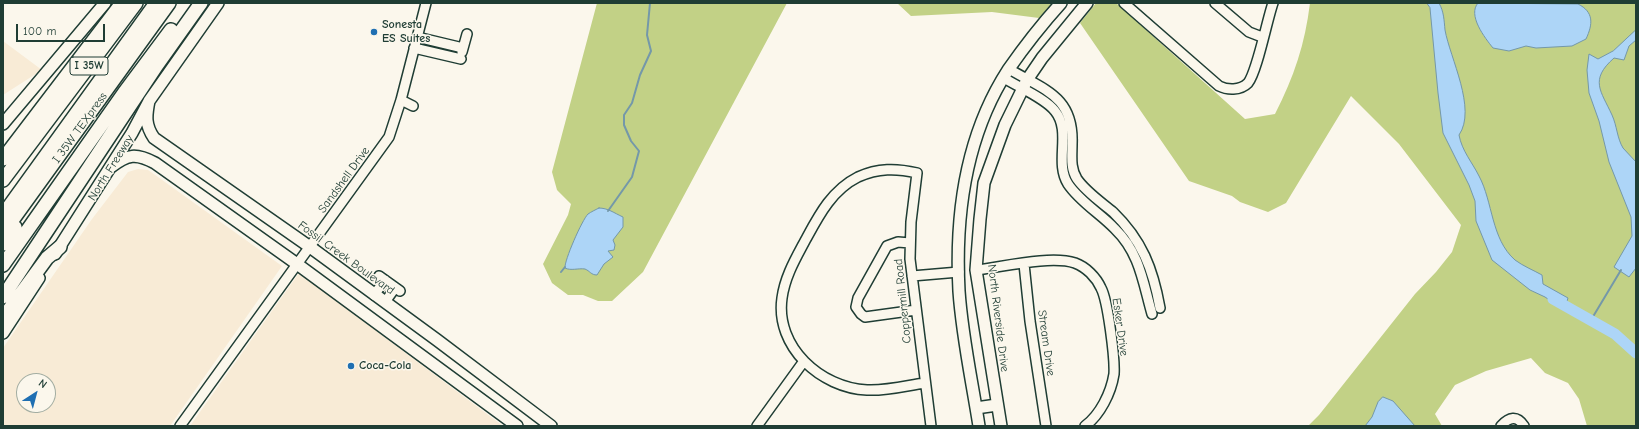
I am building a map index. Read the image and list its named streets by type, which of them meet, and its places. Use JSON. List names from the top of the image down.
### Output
{
  "streets": {
    "highway": ["I 35W", "I 35W TEXpress", "North Freeway"],
    "main road": ["Fossil Creek Boulevard", "North Riverside Drive"],
    "street": [
      "Sandshell Drive",
      "Coppermill Road",
      "Esker Drive",
      "Stream Drive"
    ]
  },
  "crossings": [
    ["North Freeway", "Fossil Creek Boulevard"],
    ["Sandshell Drive", "Fossil Creek Boulevard"],
    ["North Riverside Drive", "Esker Drive"],
    ["Esker Drive", "Stream Drive"]
  ],
  "places": ["Sonesta ES Suites", "Coca-Cola"],
  "scale_bar": "100 m",
  "north": "top right"
}
